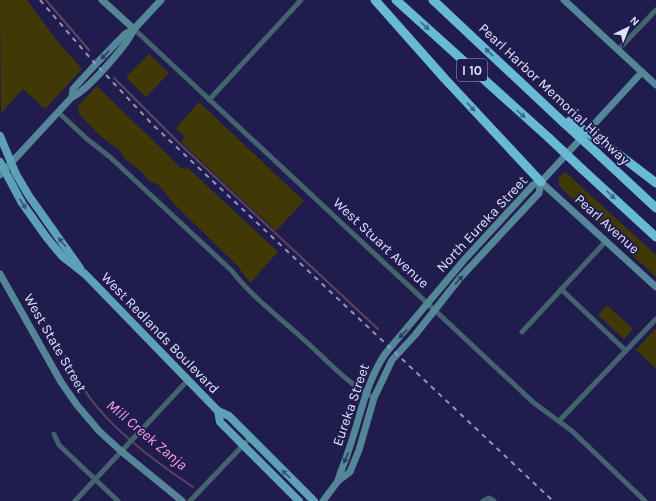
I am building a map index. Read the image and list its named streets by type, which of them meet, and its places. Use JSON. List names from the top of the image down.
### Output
{
  "streets": {
    "highway": ["I 10", "Pearl Harbor Memorial Highway"],
    "main road": ["West Redlands Boulevard"],
    "street": [
      "North Eureka Street",
      "Pearl Avenue",
      "West Stuart Avenue",
      "West State Street",
      "Eureka Street"
    ]
  },
  "crossings": [
    ["North Eureka Street", "Pearl Avenue"],
    ["North Eureka Street", "West Stuart Avenue"],
    ["North Eureka Street", "Eureka Street"],
    ["West Stuart Avenue", "Eureka Street"]
  ],
  "water": ["Mill Creek Zanja"],
  "north": "top right"
}
